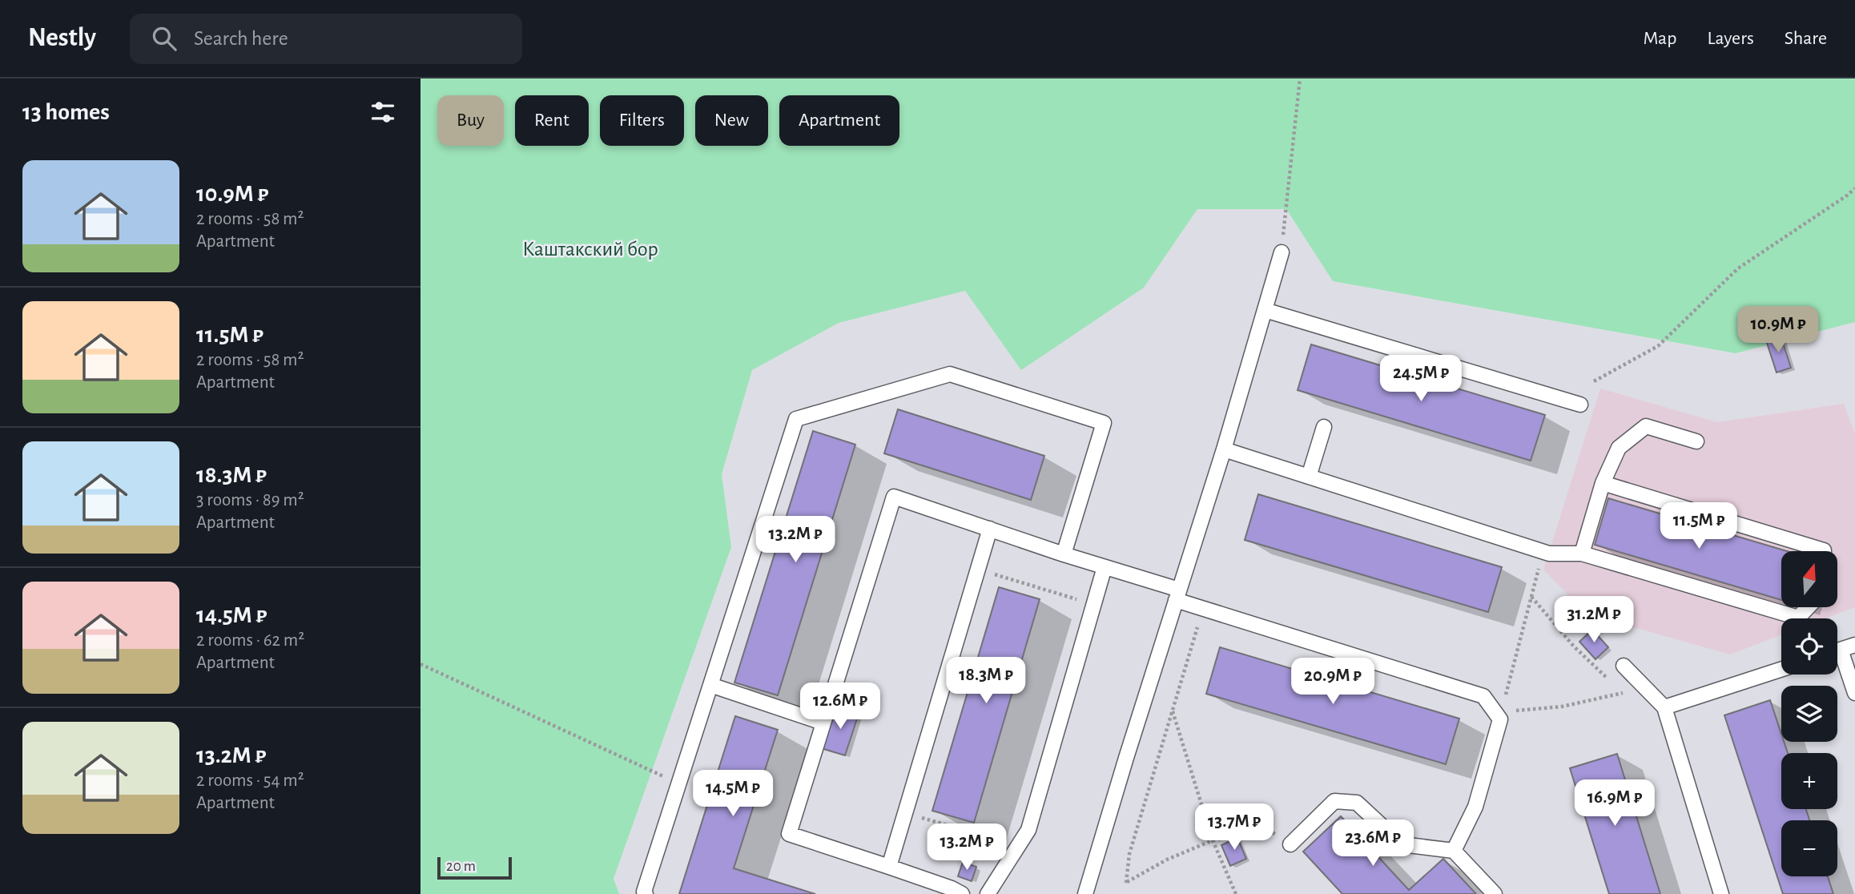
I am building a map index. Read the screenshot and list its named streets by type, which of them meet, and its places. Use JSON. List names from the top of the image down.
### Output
{
  "parks": ["Каштакский бор"],
  "scale_bar": "20 m",
  "north": "top",
  "page": {
    "header": "Nestly",
    "search": "Search here",
    "nav": ["Map", "Layers", "Share"],
    "heading": "13 homes",
    "chip": [
      "Buy",
      "Rent",
      "Filters",
      "New",
      "Apartment"
    ],
    "list": [
      {
        "name": "10.9M ₽",
        "note": "2 rooms · 58 m² · Apartment"
      },
      {
        "name": "11.5M ₽",
        "note": "2 rooms · 58 m² · Apartment"
      },
      {
        "name": "18.3M ₽",
        "note": "3 rooms · 89 m² · Apartment"
      },
      {
        "name": "14.5M ₽",
        "note": "2 rooms · 62 m² · Apartment"
      },
      {
        "name": "13.2M ₽",
        "note": "2 rooms · 54 m² · Apartment"
      }
    ],
    "price": [
      "10.9M ₽",
      "24.5M ₽",
      "11.5M ₽",
      "13.2M ₽",
      "31.2M ₽",
      "18.3M ₽",
      "20.9M ₽",
      "12.6M ₽",
      "14.5M ₽",
      "16.9M ₽",
      "13.7M ₽",
      "23.6M ₽",
      "13.2M ₽"
    ],
    "map_buttons": ["+", "−"],
    "scale": "20 m"
  }
}
